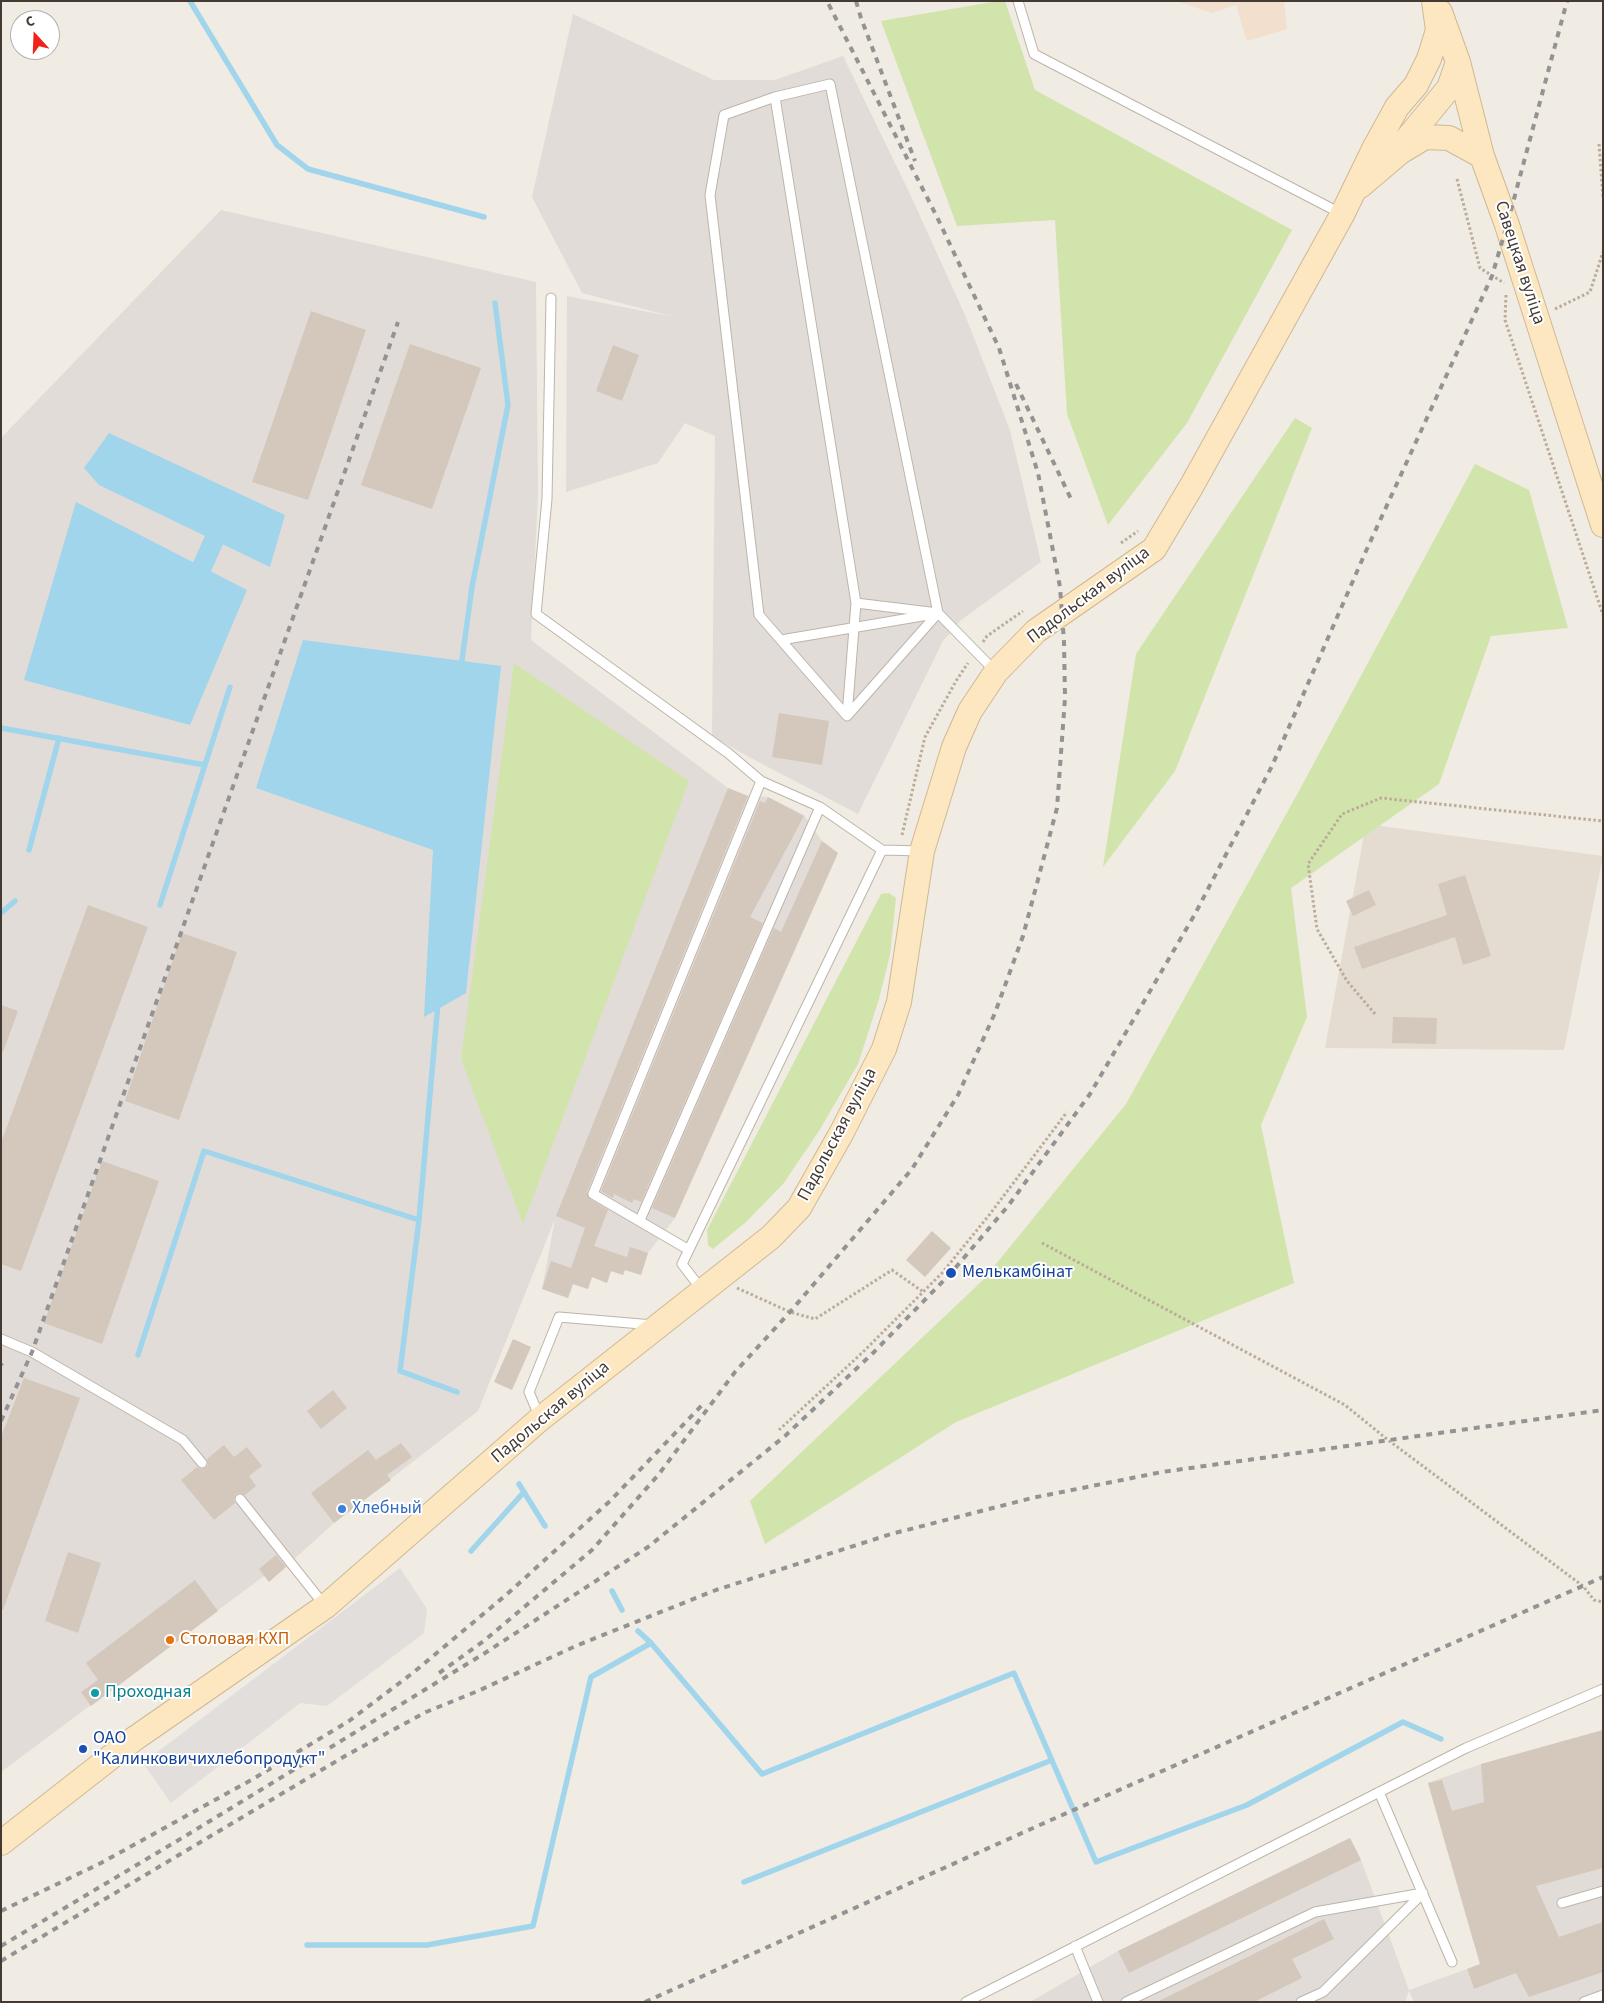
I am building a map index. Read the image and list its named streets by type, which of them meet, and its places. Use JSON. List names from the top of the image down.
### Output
{
  "streets": {
    "main road": ["Савецкая вуліца", "Падольская вуліца"]
  },
  "crossings": [
    ["Савецкая вуліца", "Падольская вуліца"]
  ],
  "places": [
    "Мелькамбінат",
    "Хлебный",
    "Столовая КХП",
    "Проходная",
    "ОАО \"Калинковичихлебопродукт\""
  ],
  "north": "top"
}
